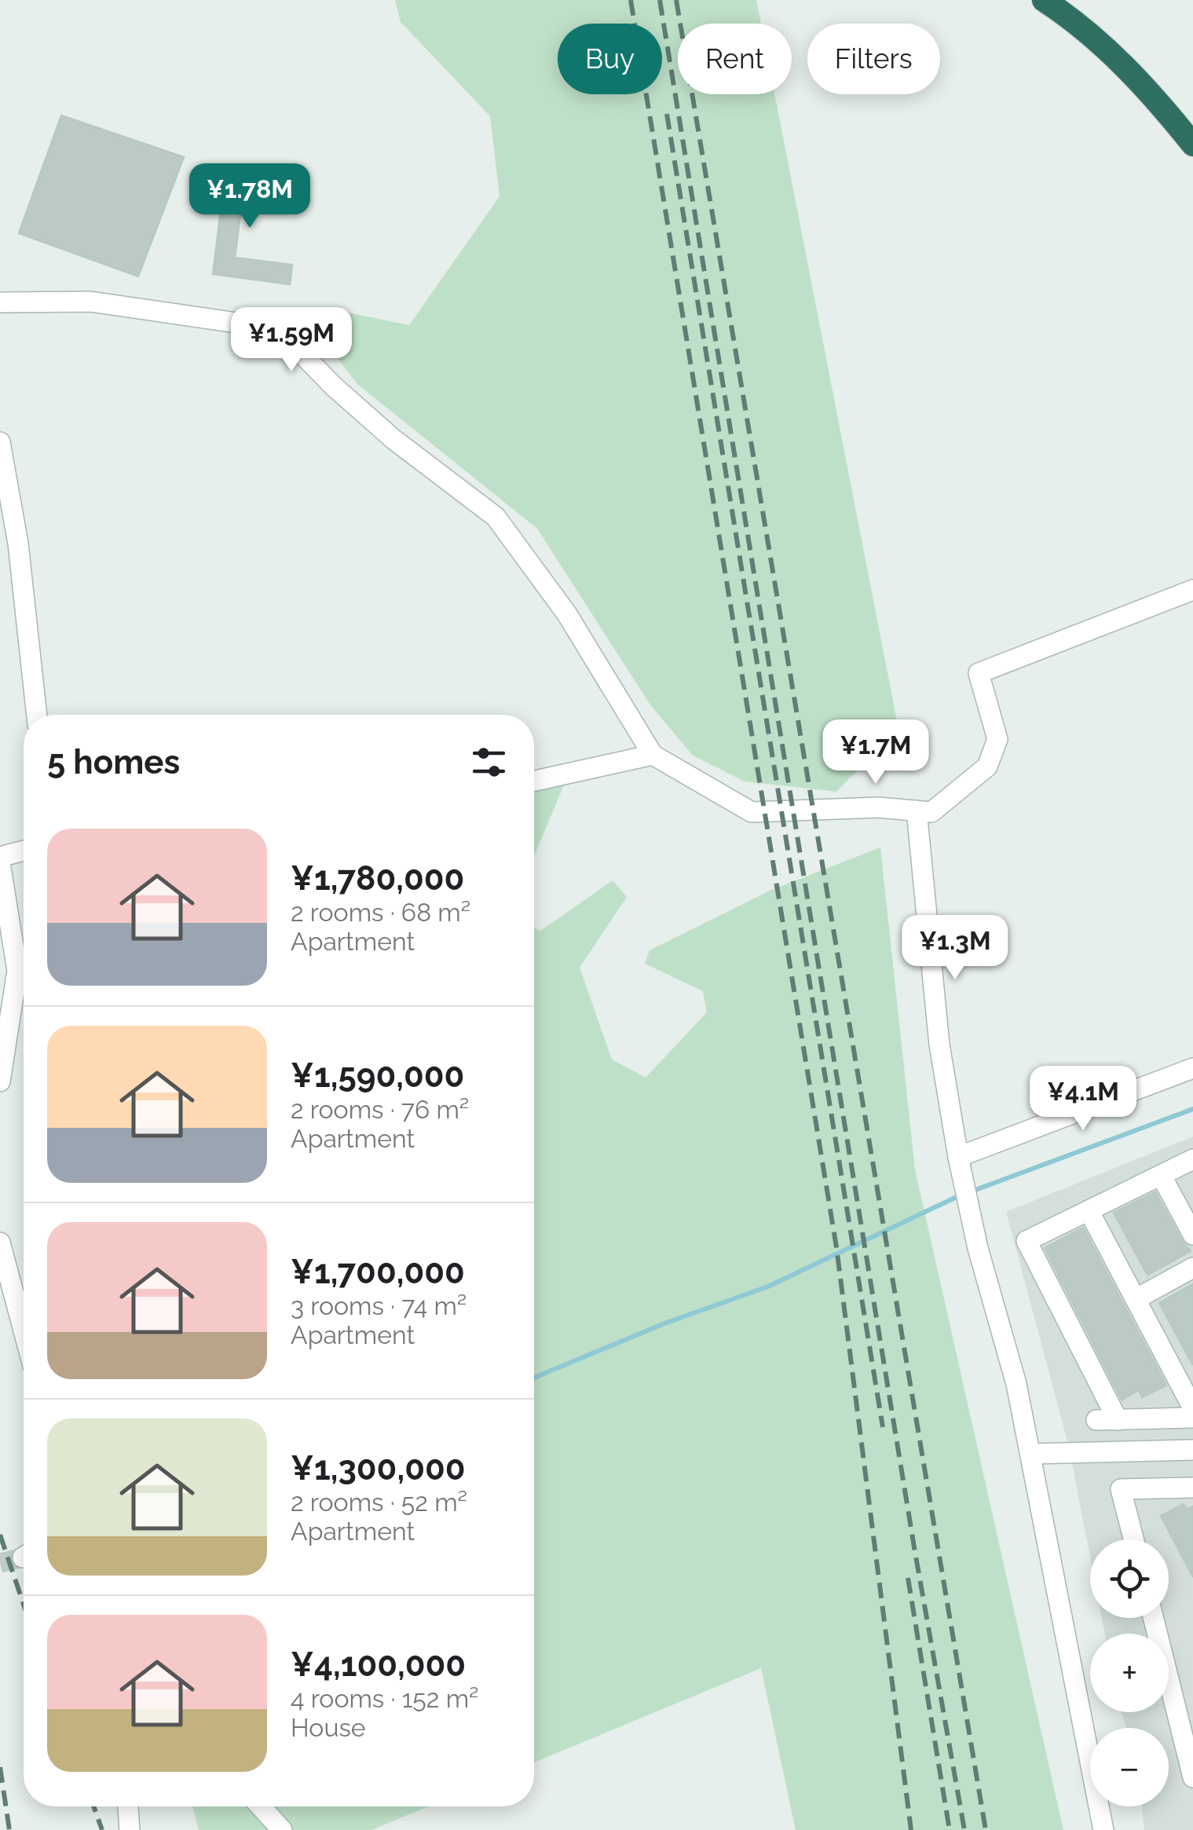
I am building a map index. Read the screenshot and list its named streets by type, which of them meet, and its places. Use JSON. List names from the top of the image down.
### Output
{
  "page": {
    "chip": ["Buy", "Rent", "Filters"],
    "price": [
      "¥1.78M",
      "¥1.59M",
      "¥1.7M",
      "¥1.3M",
      "¥4.1M"
    ],
    "heading": "5 homes",
    "list": [
      {
        "name": "¥1,780,000",
        "note": "2 rooms · 68 m² · Apartment"
      },
      {
        "name": "¥1,590,000",
        "note": "2 rooms · 76 m² · Apartment"
      },
      {
        "name": "¥1,700,000",
        "note": "3 rooms · 74 m² · Apartment"
      },
      {
        "name": "¥1,300,000",
        "note": "2 rooms · 52 m² · Apartment"
      },
      {
        "name": "¥4,100,000",
        "note": "4 rooms · 152 m² · House"
      }
    ],
    "map_buttons": ["+", "−"]
  }
}
